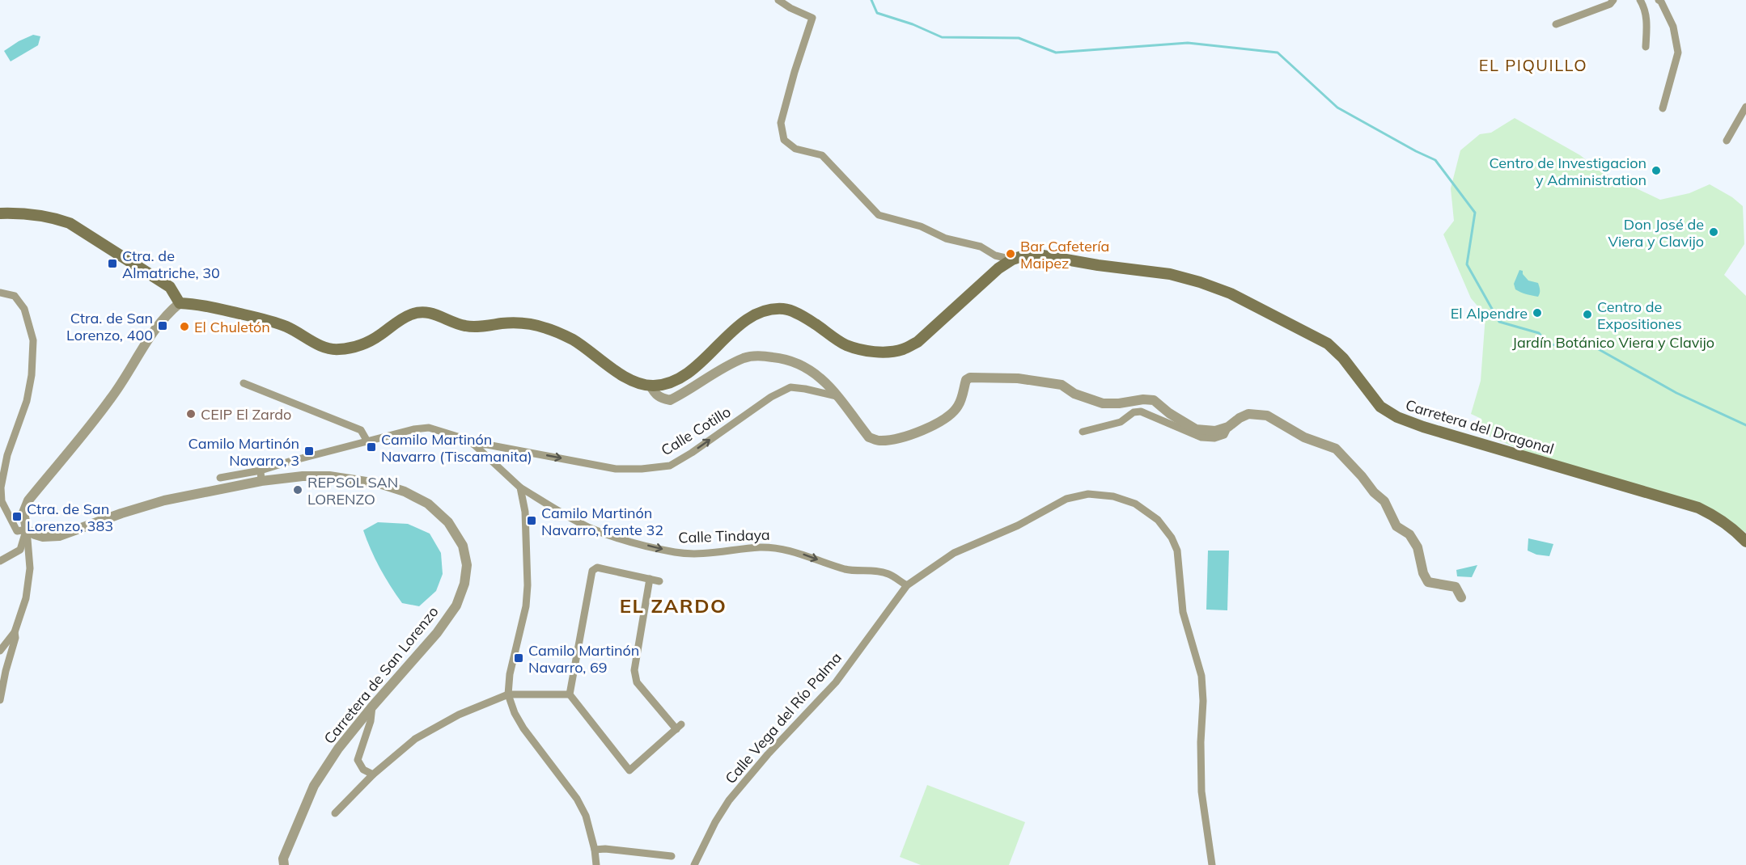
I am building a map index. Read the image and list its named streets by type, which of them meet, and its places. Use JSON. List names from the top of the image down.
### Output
{
  "streets": {
    "main road": ["Carretera del Dragonal"],
    "street": [
      "Calle Cotillo",
      "Calle Tindaya",
      "Carretera de San Lorenzo",
      "Calle Vega del Río Palma"
    ]
  },
  "crossings": [
    ["Calle Cotillo", "Calle Tindaya"],
    ["Calle Tindaya", "Calle Vega del Río Palma"]
  ],
  "one_way": ["Calle Cotillo", "Calle Tindaya"],
  "districts": ["EL PIQUILLO", "EL ZARDO"],
  "parks": ["Jardín Botánico Viera y Clavijo"],
  "places": {
    "other": [
      "Centro de Investigacion y Administration",
      "Don José de Viera y Clavijo",
      "Bar Cafetería Maipez",
      "El Alpendre",
      "Centro de Expositiones",
      "El Chuletón",
      "CEIP El Zardo",
      "REPSOL SAN LORENZO"
    ],
    "transit": [
      "Ctra. de Almatriche, 30",
      "Ctra. de San Lorenzo, 400",
      "Camilo Martinón Navarro (Tiscamanita)",
      "Camilo Martinón Navarro, 3",
      "Ctra. de San Lorenzo, 383",
      "Camilo Martinón Navarro, frente 32",
      "Camilo Martinón Navarro, 69"
    ]
  }
}
